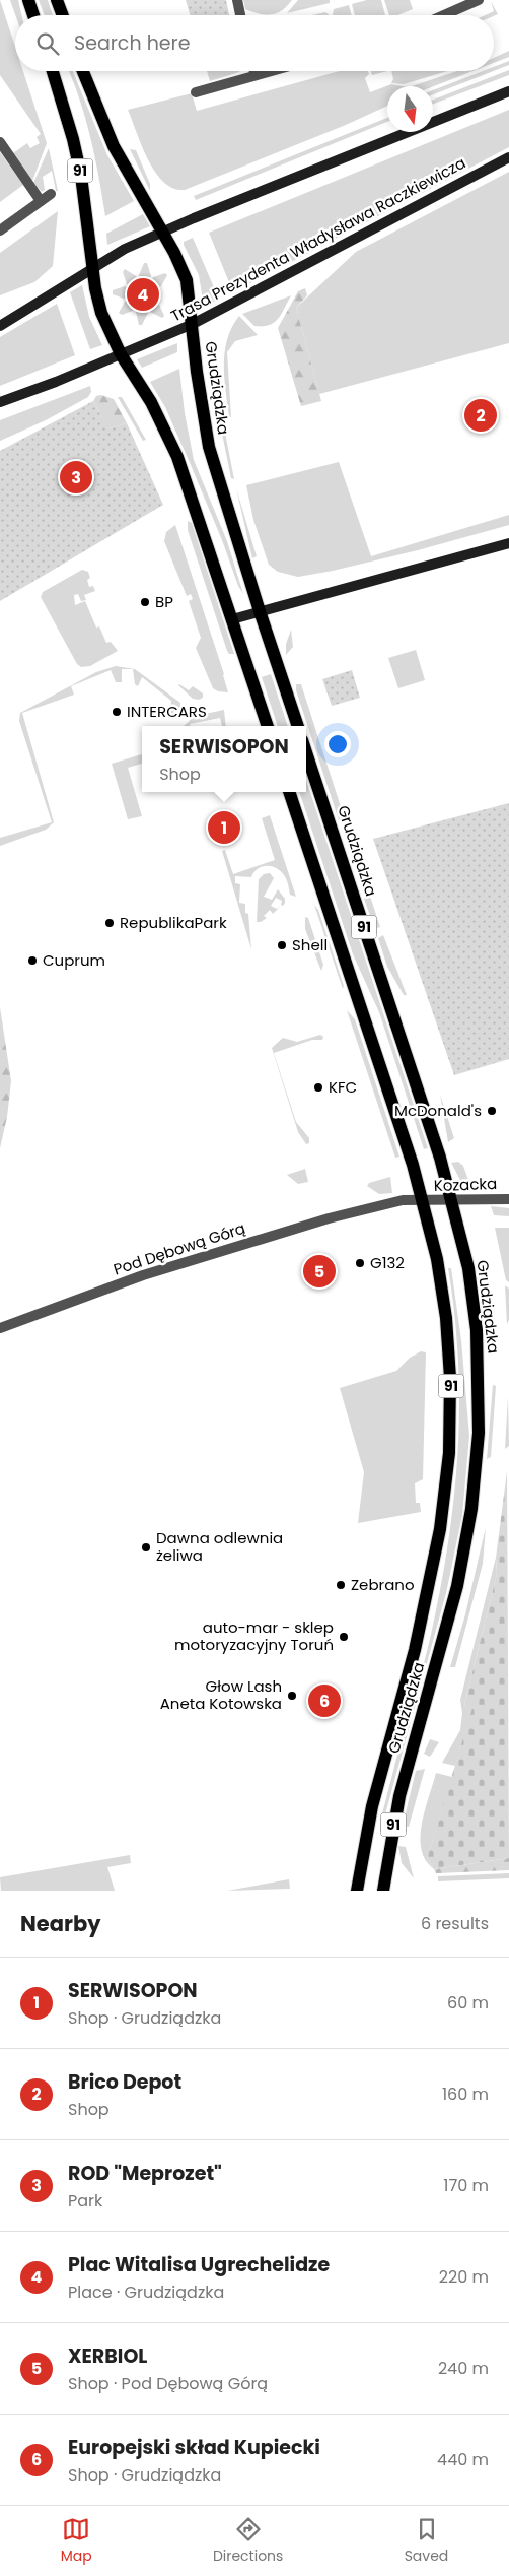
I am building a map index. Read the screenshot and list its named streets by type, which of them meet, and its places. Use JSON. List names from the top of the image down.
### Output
{
  "streets": {
    "main road": ["91", "Trasa Prezydenta Władysława Raczkiewicza", "Grudziądzka"],
    "street": ["Kozacka", "Pod Dębową Górą"]
  },
  "crossings": [
    ["91", "Trasa Prezydenta Władysława Raczkiewicza"],
    ["Trasa Prezydenta Władysława Raczkiewicza", "Grudziądzka"],
    ["Grudziądzka", "Kozacka"],
    ["Kozacka", "Pod Dębową Górą"]
  ],
  "places": [
    "BP",
    "INTERCARS",
    "RepublikaPark",
    "Shell",
    "Cuprum",
    "KFC",
    "McDonald's",
    "G132",
    "Dawna odlewnia żeliwa",
    "Zebrano",
    "auto-mar - sklep motoryzacyjny Toruń",
    "Głow Lash Aneta Kotowska"
  ],
  "north": "bottom",
  "page": {
    "search": "Search here",
    "pins": [
      "4",
      "2",
      "3",
      "1",
      "5",
      "6"
    ],
    "popup": ["SERWISOPON", "Shop"],
    "heading": ["Nearby", "6 results"],
    "list": [
      {
        "mark": "1",
        "name": "SERWISOPON",
        "note": "Shop · Grudziądzka",
        "value": "60 m"
      },
      {
        "mark": "2",
        "name": "Brico Depot",
        "note": "Shop",
        "value": "160 m"
      },
      {
        "mark": "3",
        "name": "ROD \"Meprozet\"",
        "note": "Park",
        "value": "170 m"
      },
      {
        "mark": "4",
        "name": "Plac Witalisa Ugrechelidze",
        "note": "Place · Grudziądzka",
        "value": "220 m"
      },
      {
        "mark": "5",
        "name": "XERBIOL",
        "note": "Shop · Pod Dębową Górą",
        "value": "240 m"
      },
      {
        "mark": "6",
        "name": "Europejski skład Kupiecki",
        "note": "Shop · Grudziądzka",
        "value": "440 m"
      }
    ],
    "nav": ["Map", "Directions", "Saved"]
  }
}
